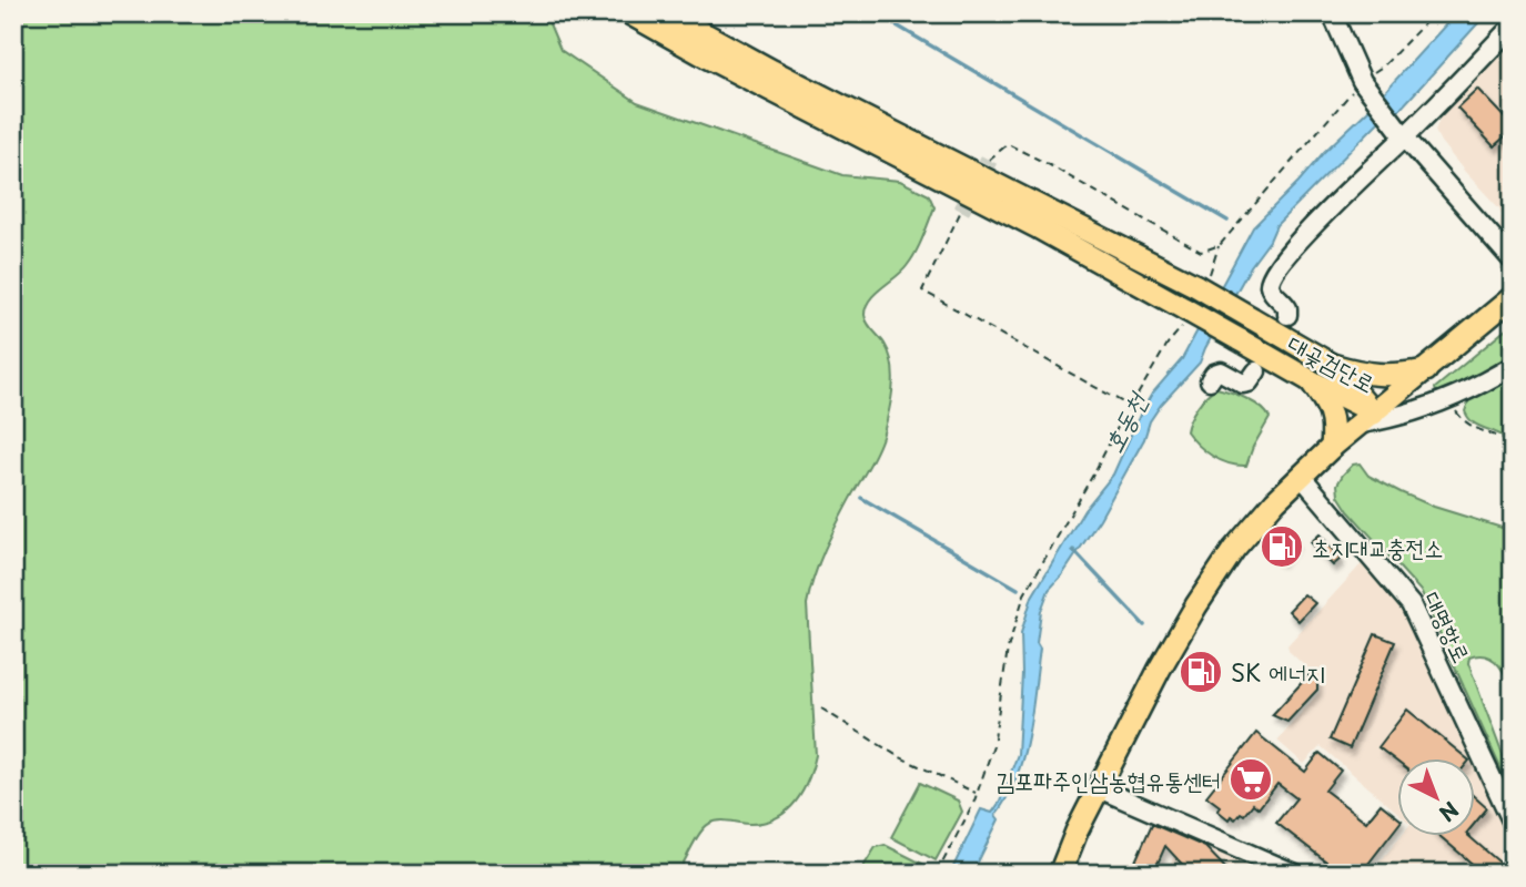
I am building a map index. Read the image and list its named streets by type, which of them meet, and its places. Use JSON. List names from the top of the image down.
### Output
{
  "streets": {
    "main road": ["대곶검단로"],
    "street": ["대명항로"]
  },
  "water": ["호동천"],
  "places": {
    "fuel station": ["초지대교충전소", "SK 에너지"],
    "supermarket": ["김포파주인삼농협유통센터"]
  },
  "north": "bottom right"
}
